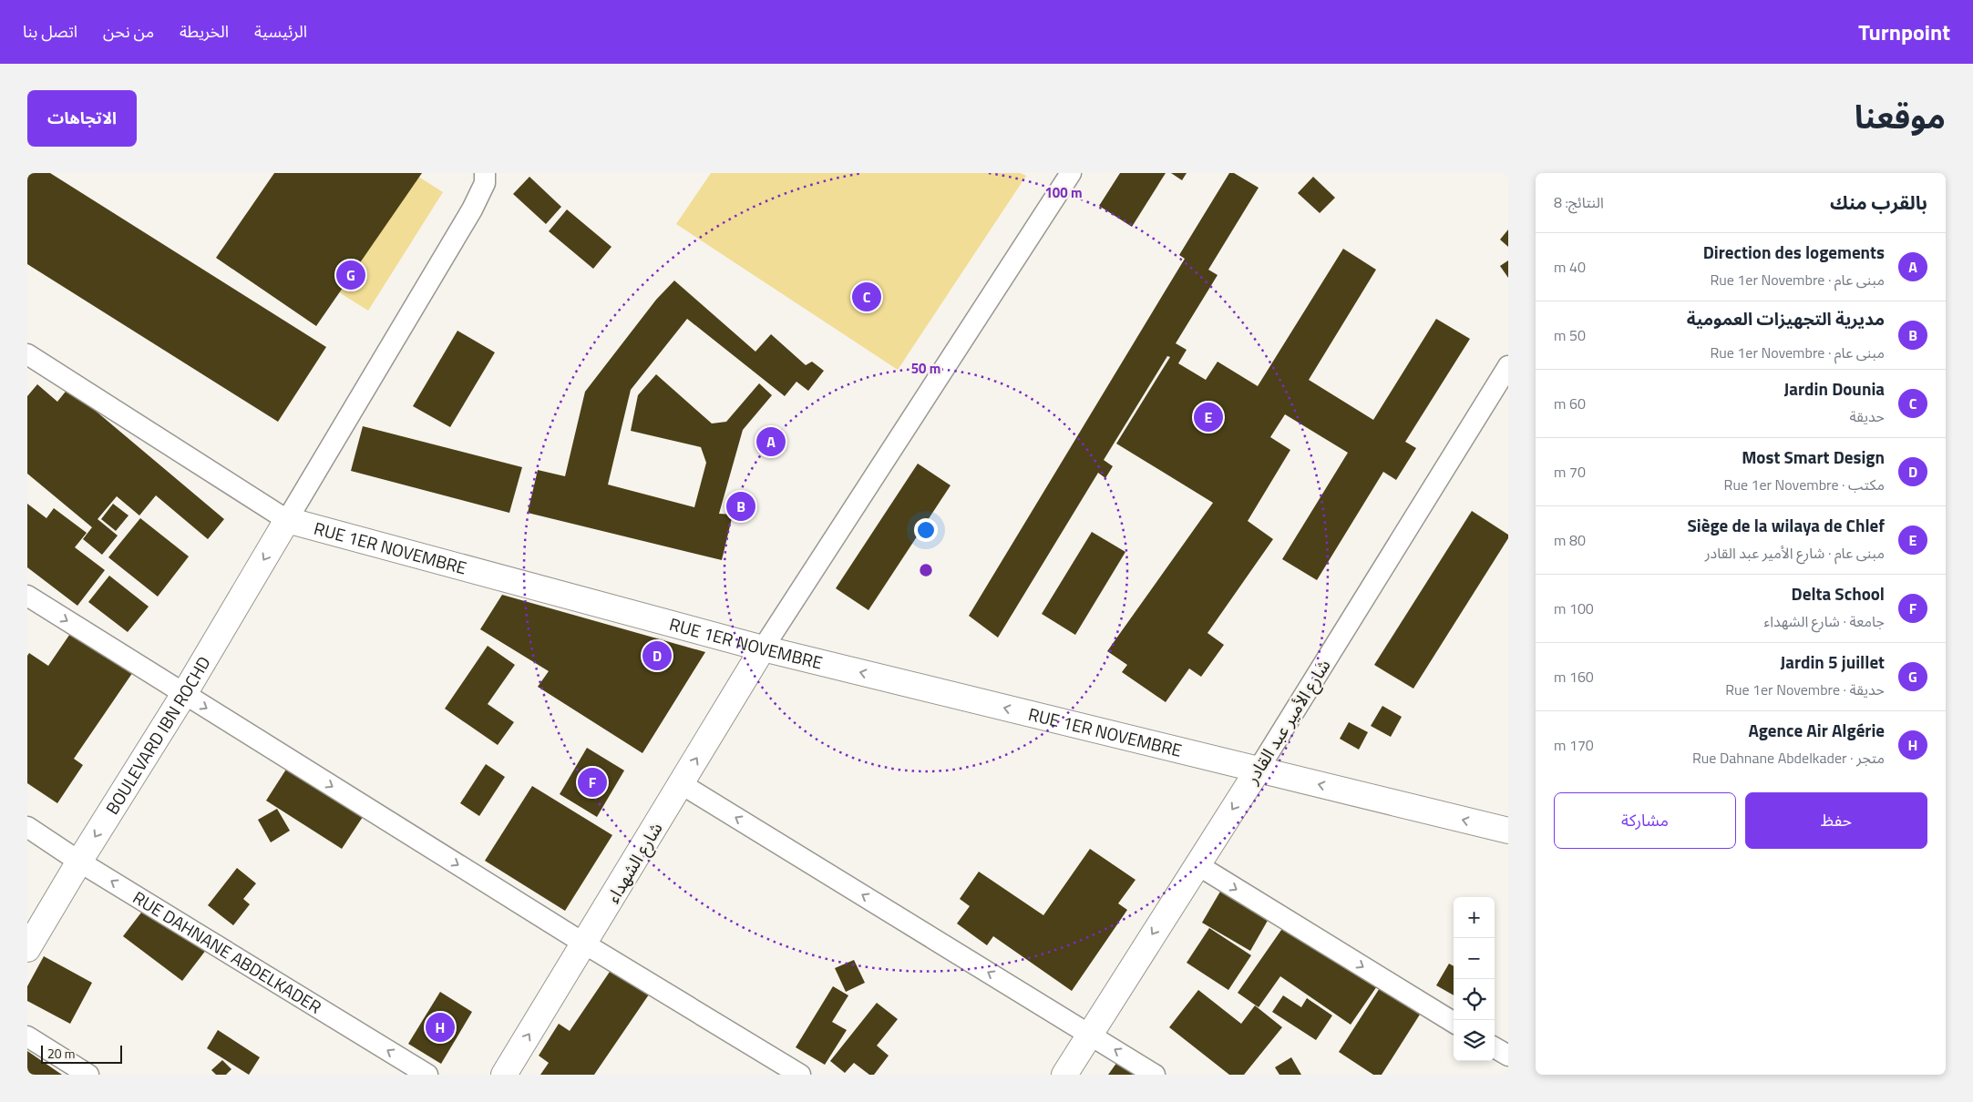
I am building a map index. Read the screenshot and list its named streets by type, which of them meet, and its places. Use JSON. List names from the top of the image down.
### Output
{
  "streets": {
    "street": [
      "RUE 1ER NOVEMBRE",
      "شارع الأمير عبد القادر",
      "BOULEVARD IBN ROCHD",
      "شارع الشهداء",
      "RUE DAHNANE ABDELKADER"
    ]
  },
  "crossings": [
    ["RUE 1ER NOVEMBRE", "شارع الأمير عبد القادر"],
    ["RUE 1ER NOVEMBRE", "BOULEVARD IBN ROCHD"],
    ["RUE 1ER NOVEMBRE", "شارع الشهداء"],
    ["BOULEVARD IBN ROCHD", "RUE DAHNANE ABDELKADER"]
  ],
  "one_way": [
    "شارع الأمير عبد القادر",
    "BOULEVARD IBN ROCHD",
    "شارع الشهداء",
    "RUE DAHNANE ABDELKADER"
  ],
  "scale_bar": "20 m",
  "page": {
    "header": "Turnpoint",
    "nav": [
      "الرئيسية",
      "الخريطة",
      "من نحن",
      "اتصل بنا"
    ],
    "title": "موقعنا",
    "buttons": [
      "الاتجاهات",
      ["حفظ", "مشاركة"]
    ],
    "heading": ["بالقرب منك", "النتائج: 8"],
    "list": [
      {
        "mark": "A",
        "name": "Direction des logements",
        "note": "مبنى عام · Rue 1er Novembre",
        "value": "40 m"
      },
      {
        "mark": "B",
        "name": "مديرية التجهيزات العمومية",
        "note": "مبنى عام · Rue 1er Novembre",
        "value": "50 m"
      },
      {
        "mark": "C",
        "name": "Jardin Dounia",
        "note": "حديقة",
        "value": "60 m"
      },
      {
        "mark": "D",
        "name": "Most Smart Design",
        "note": "مكتب · Rue 1er Novembre",
        "value": "70 m"
      },
      {
        "mark": "E",
        "name": "Siège de la wilaya de Chlef",
        "note": "مبنى عام · شارع الأمير عبد القادر",
        "value": "80 m"
      },
      {
        "mark": "F",
        "name": "Delta School",
        "note": "جامعة · شارع الشهداء",
        "value": "100 m"
      },
      {
        "mark": "G",
        "name": "Jardin 5 juillet",
        "note": "حديقة · Rue 1er Novembre",
        "value": "160 m"
      },
      {
        "mark": "H",
        "name": "Agence Air Algérie",
        "note": "متجر · Rue Dahnane Abdelkader",
        "value": "170 m"
      }
    ],
    "pins": [
      "G",
      "C",
      "E",
      "A",
      "B",
      "D",
      "F",
      "H"
    ],
    "map_buttons": ["+", "−"],
    "scale": "20 m"
  },
  "rings": ["100 m", "50 m"]
}
